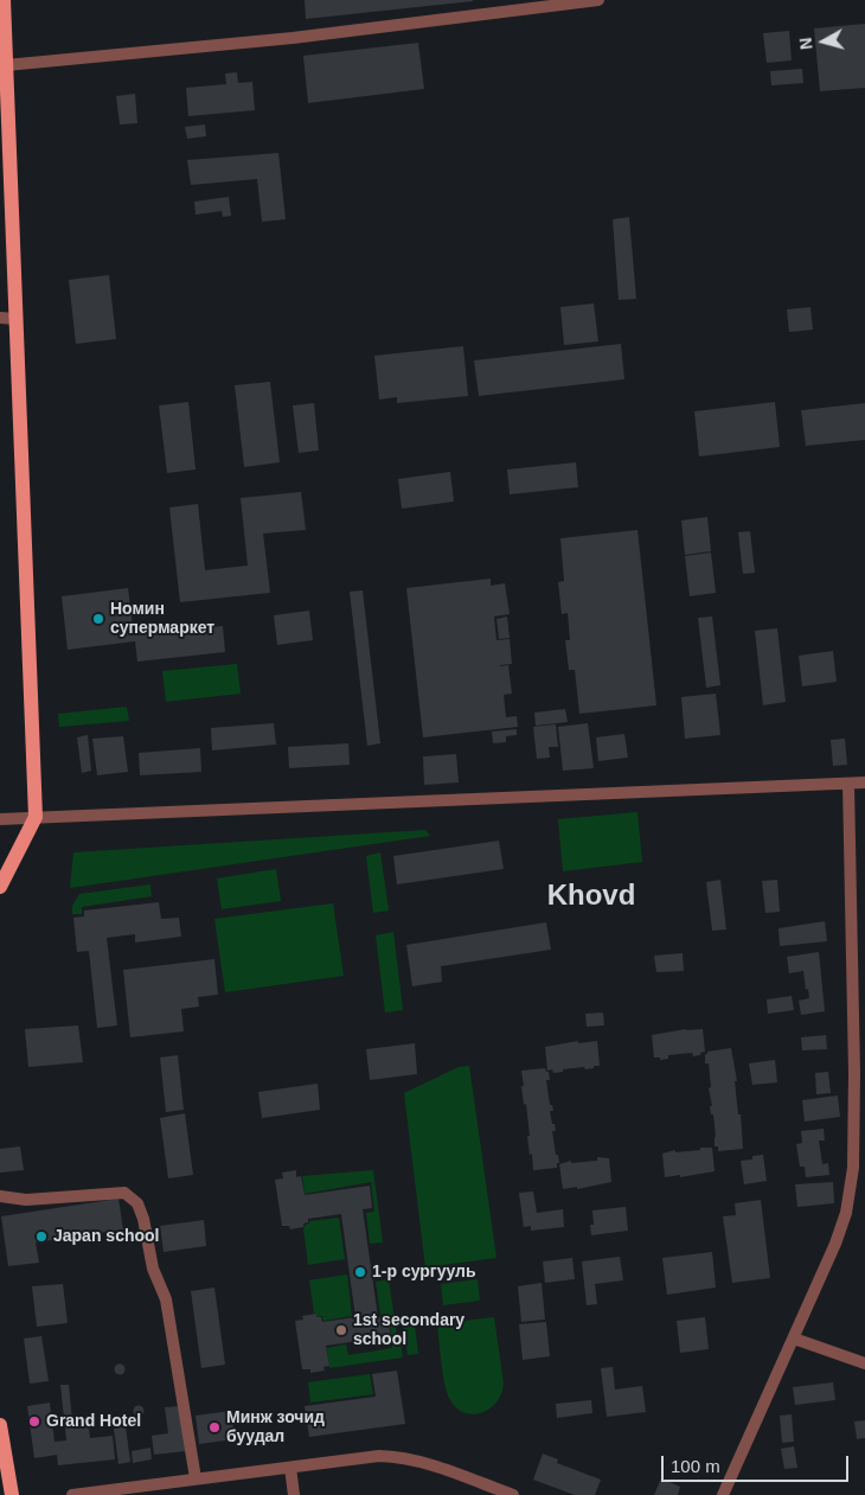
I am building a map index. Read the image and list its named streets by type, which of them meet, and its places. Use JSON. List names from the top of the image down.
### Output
{
  "districts": ["Khovd"],
  "places": [
    "Номин супермаркет",
    "Japan school",
    "1-р сургууль",
    "1st secondary school",
    "Grand Hotel",
    "Минж зочид буудал"
  ],
  "scale_bar": "100 m",
  "north": "left"
}
